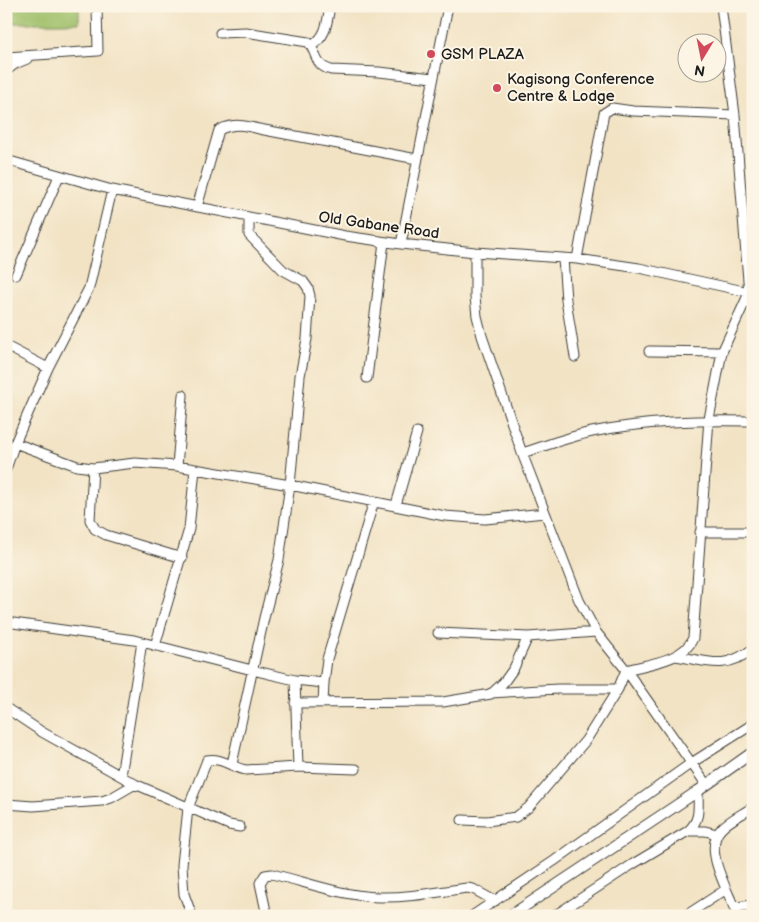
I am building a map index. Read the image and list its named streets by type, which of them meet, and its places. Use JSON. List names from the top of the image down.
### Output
{
  "streets": {
    "street": ["Old Gabane Road"]
  },
  "places": ["GSM PLAZA", "Kagisong Conference Centre & Lodge"],
  "north": "bottom"
}
